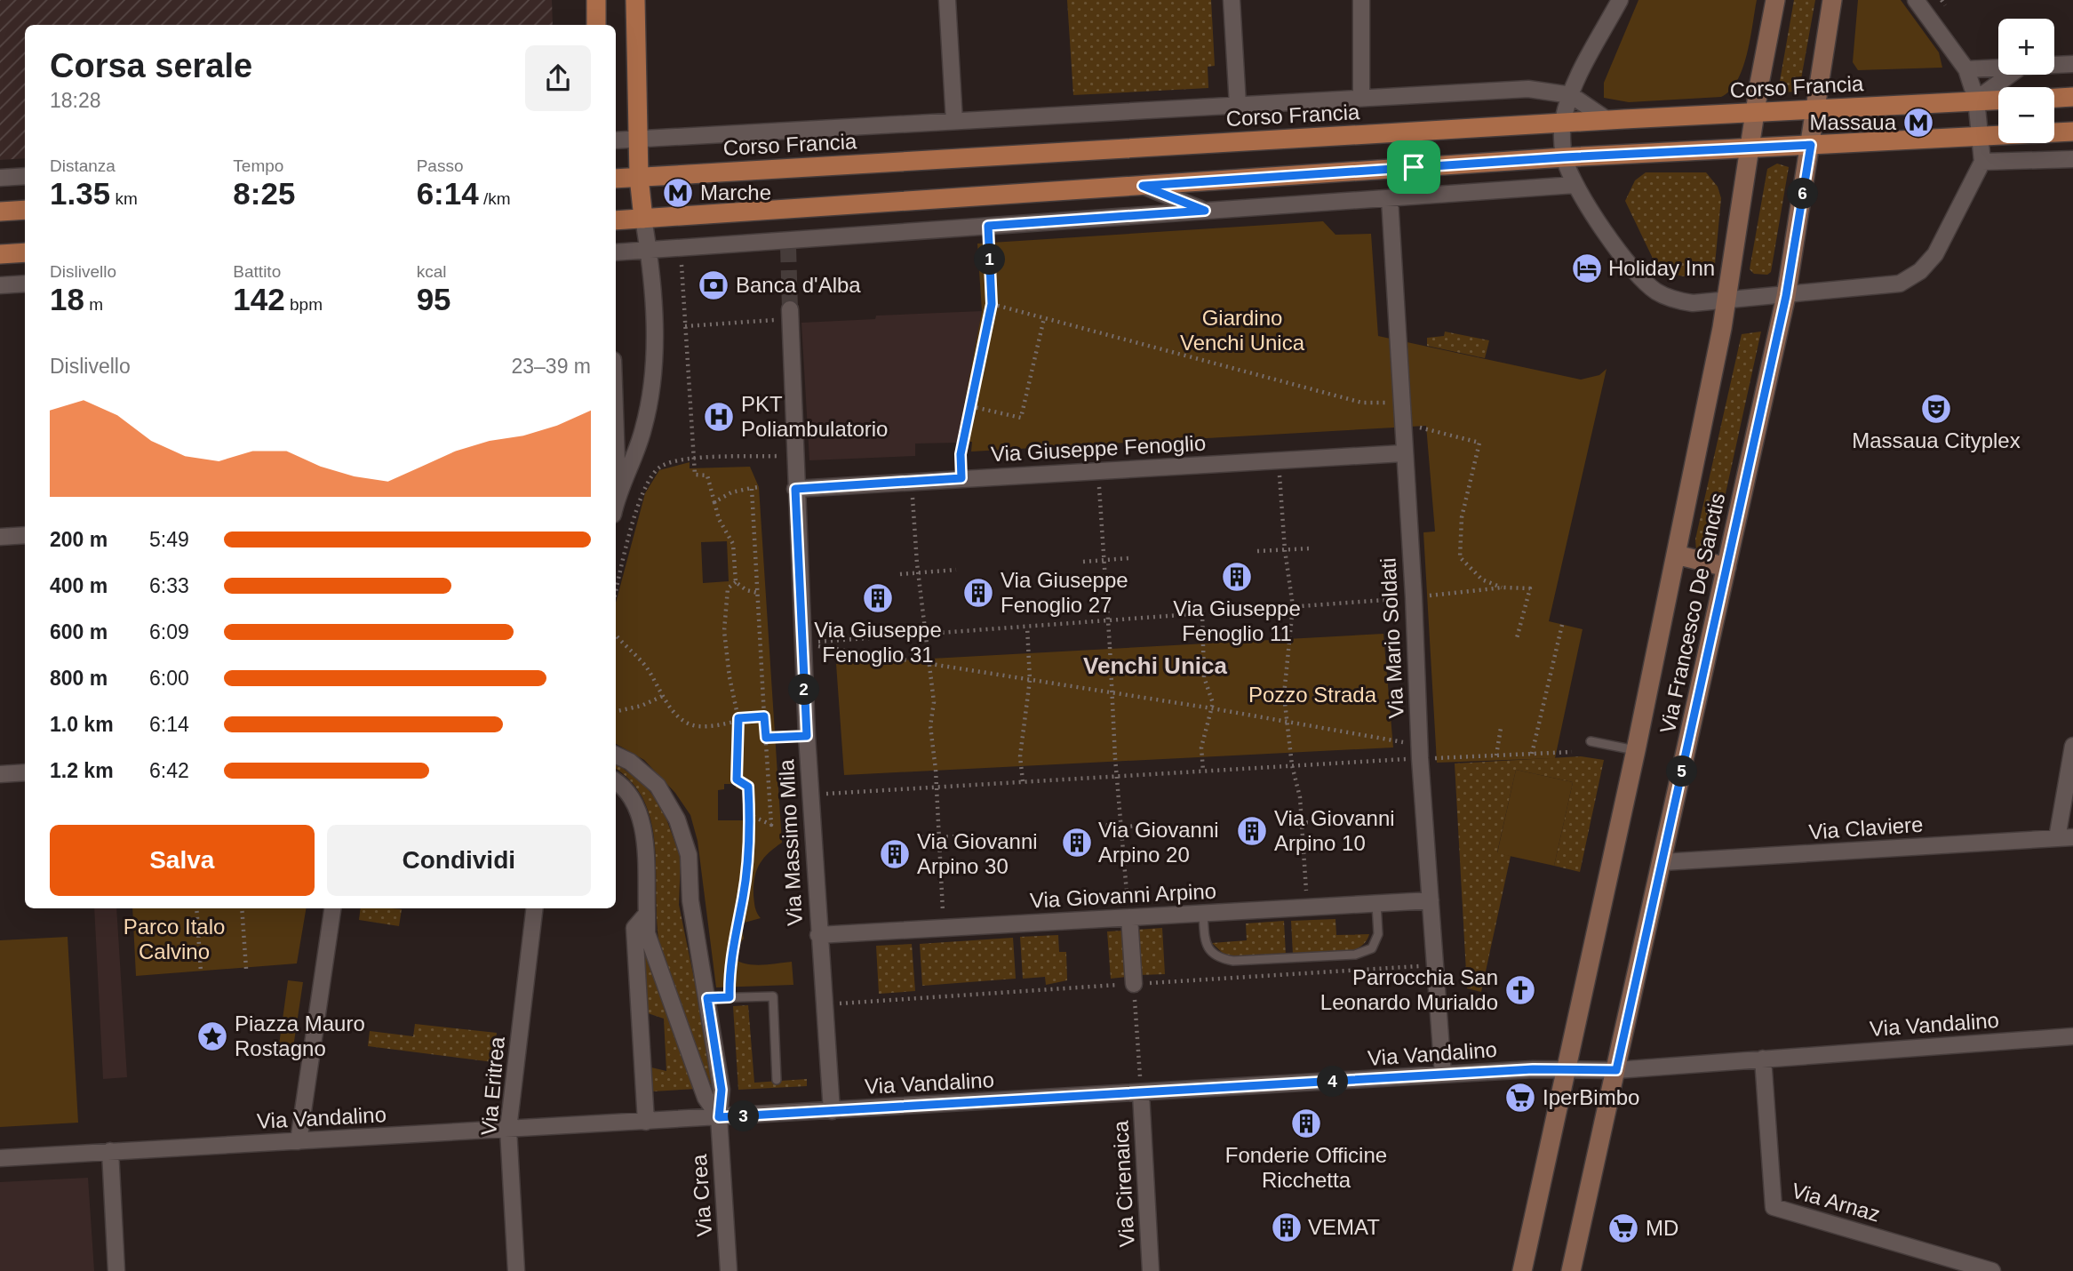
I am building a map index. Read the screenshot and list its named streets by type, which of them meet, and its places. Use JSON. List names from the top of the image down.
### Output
{
  "streets": {
    "main road": ["Corso Francia", "Via Francesco De Sanctis"],
    "street": [
      "Via Giuseppe Fenoglio",
      "Via Mario Soldati",
      "Via Claviere",
      "Via Massimo Mila",
      "Via Giovanni Arpino",
      "Via Vandalino",
      "Via Eritrea",
      "Via Cirenaica",
      "Via Crea",
      "Via Arnaz"
    ]
  },
  "crossings": [
    ["Corso Francia", "Via Francesco De Sanctis"],
    ["Via Giuseppe Fenoglio", "Via Mario Soldati"],
    ["Via Giuseppe Fenoglio", "Via Massimo Mila"],
    ["Via Francesco De Sanctis", "Via Claviere"],
    ["Via Francesco De Sanctis", "Via Vandalino"],
    ["Via Mario Soldati", "Via Giovanni Arpino"],
    ["Via Mario Soldati", "Via Vandalino"],
    ["Via Massimo Mila", "Via Giovanni Arpino"],
    ["Via Massimo Mila", "Via Vandalino"],
    ["Via Vandalino", "Via Eritrea"],
    ["Via Vandalino", "Via Cirenaica"],
    ["Via Vandalino", "Via Crea"],
    ["Via Vandalino", "Via Arnaz"]
  ],
  "districts": ["Venchi Unica"],
  "parks": ["Giardino Venchi Unica", "Pozzo Strada", "Parco Italo Calvino"],
  "places": {
    "metro station": ["Massaua", "Marche"],
    "hotel": ["Holiday Inn"],
    "bank": ["Banca d'Alba"],
    "theatre": ["Massaua Cityplex"],
    "hospital": ["PKT Poliambulatorio"],
    "building": [
      "Via Giuseppe Fenoglio 11",
      "Via Giuseppe Fenoglio 27",
      "Via Giuseppe Fenoglio 31",
      "Via Giovanni Arpino 10",
      "Via Giovanni Arpino 20",
      "Via Giovanni Arpino 30",
      "Fonderie Officine Ricchetta",
      "VEMAT"
    ],
    "church": ["Parrocchia San Leonardo Murialdo"],
    "place": ["Piazza Mauro Rostagno"],
    "supermarket": ["IperBimbo", "MD"]
  },
  "page": {
    "map_buttons": ["+", "−"],
    "heading": ["Corsa serale", "18:28"],
    "stats": [
      ["Distanza", "1.35 km"],
      ["Tempo", "8:25"],
      ["Passo", "6:14 /km"],
      ["Dislivello", "18 m"],
      ["Battito", "142 bpm"],
      ["kcal", "95"]
    ],
    "pins": [
      "6",
      "1",
      "2",
      "5",
      "4",
      "3"
    ],
    "chart": ["Dislivello", "23–39 m"],
    "list": [
      {
        "name": "200 m",
        "note": "5:49"
      },
      {
        "name": "400 m",
        "note": "6:33"
      },
      {
        "name": "600 m",
        "note": "6:09"
      },
      {
        "name": "800 m",
        "note": "6:00"
      },
      {
        "name": "1.0 km",
        "note": "6:14"
      },
      {
        "name": "1.2 km",
        "note": "6:42"
      }
    ],
    "buttons": ["Salva", "Condividi"]
  }
}
